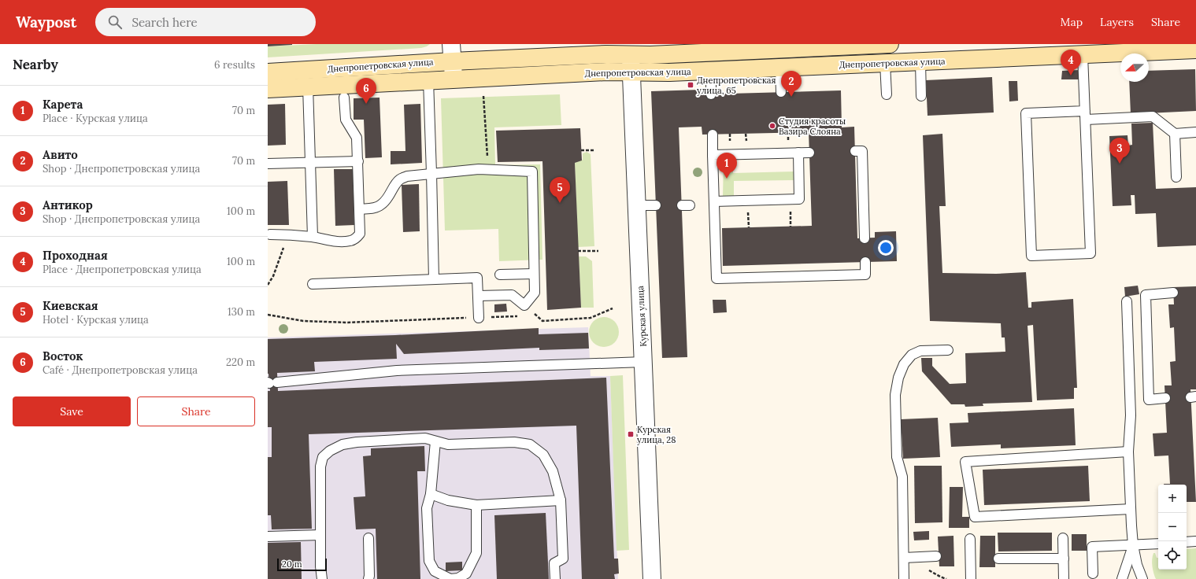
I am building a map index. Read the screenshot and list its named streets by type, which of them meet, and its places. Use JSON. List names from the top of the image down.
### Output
{
  "streets": {
    "main road": ["Днепропетровская улица"],
    "street": ["Курская улица"]
  },
  "crossings": [
    ["Днепропетровская улица", "Курская улица"]
  ],
  "places": {
    "transit": ["Днепропетровская улица, 65", "Курская улица, 28"],
    "other": ["Студия красоты Вазира Слояна"]
  },
  "scale_bar": "20 m",
  "north": "left",
  "page": {
    "header": "Waypost",
    "search": "Search here",
    "nav": ["Map", "Layers", "Share"],
    "heading": ["Nearby", "6 results"],
    "pins": [
      "4",
      "2",
      "6",
      "3",
      "1",
      "5"
    ],
    "list": [
      {
        "mark": "1",
        "name": "Карета",
        "note": "Place · Курская улица",
        "value": "70 m"
      },
      {
        "mark": "2",
        "name": "Авито",
        "note": "Shop · Днепропетровская улица",
        "value": "70 m"
      },
      {
        "mark": "3",
        "name": "Антикор",
        "note": "Shop · Днепропетровская улица",
        "value": "100 m"
      },
      {
        "mark": "4",
        "name": "Проходная",
        "note": "Place · Днепропетровская улица",
        "value": "100 m"
      },
      {
        "mark": "5",
        "name": "Киевская",
        "note": "Hotel · Курская улица",
        "value": "130 m"
      },
      {
        "mark": "6",
        "name": "Восток",
        "note": "Café · Днепропетровская улица",
        "value": "220 m"
      }
    ],
    "buttons": ["Save", "Share"],
    "map_buttons": ["+", "−"],
    "scale": "20 m"
  }
}
